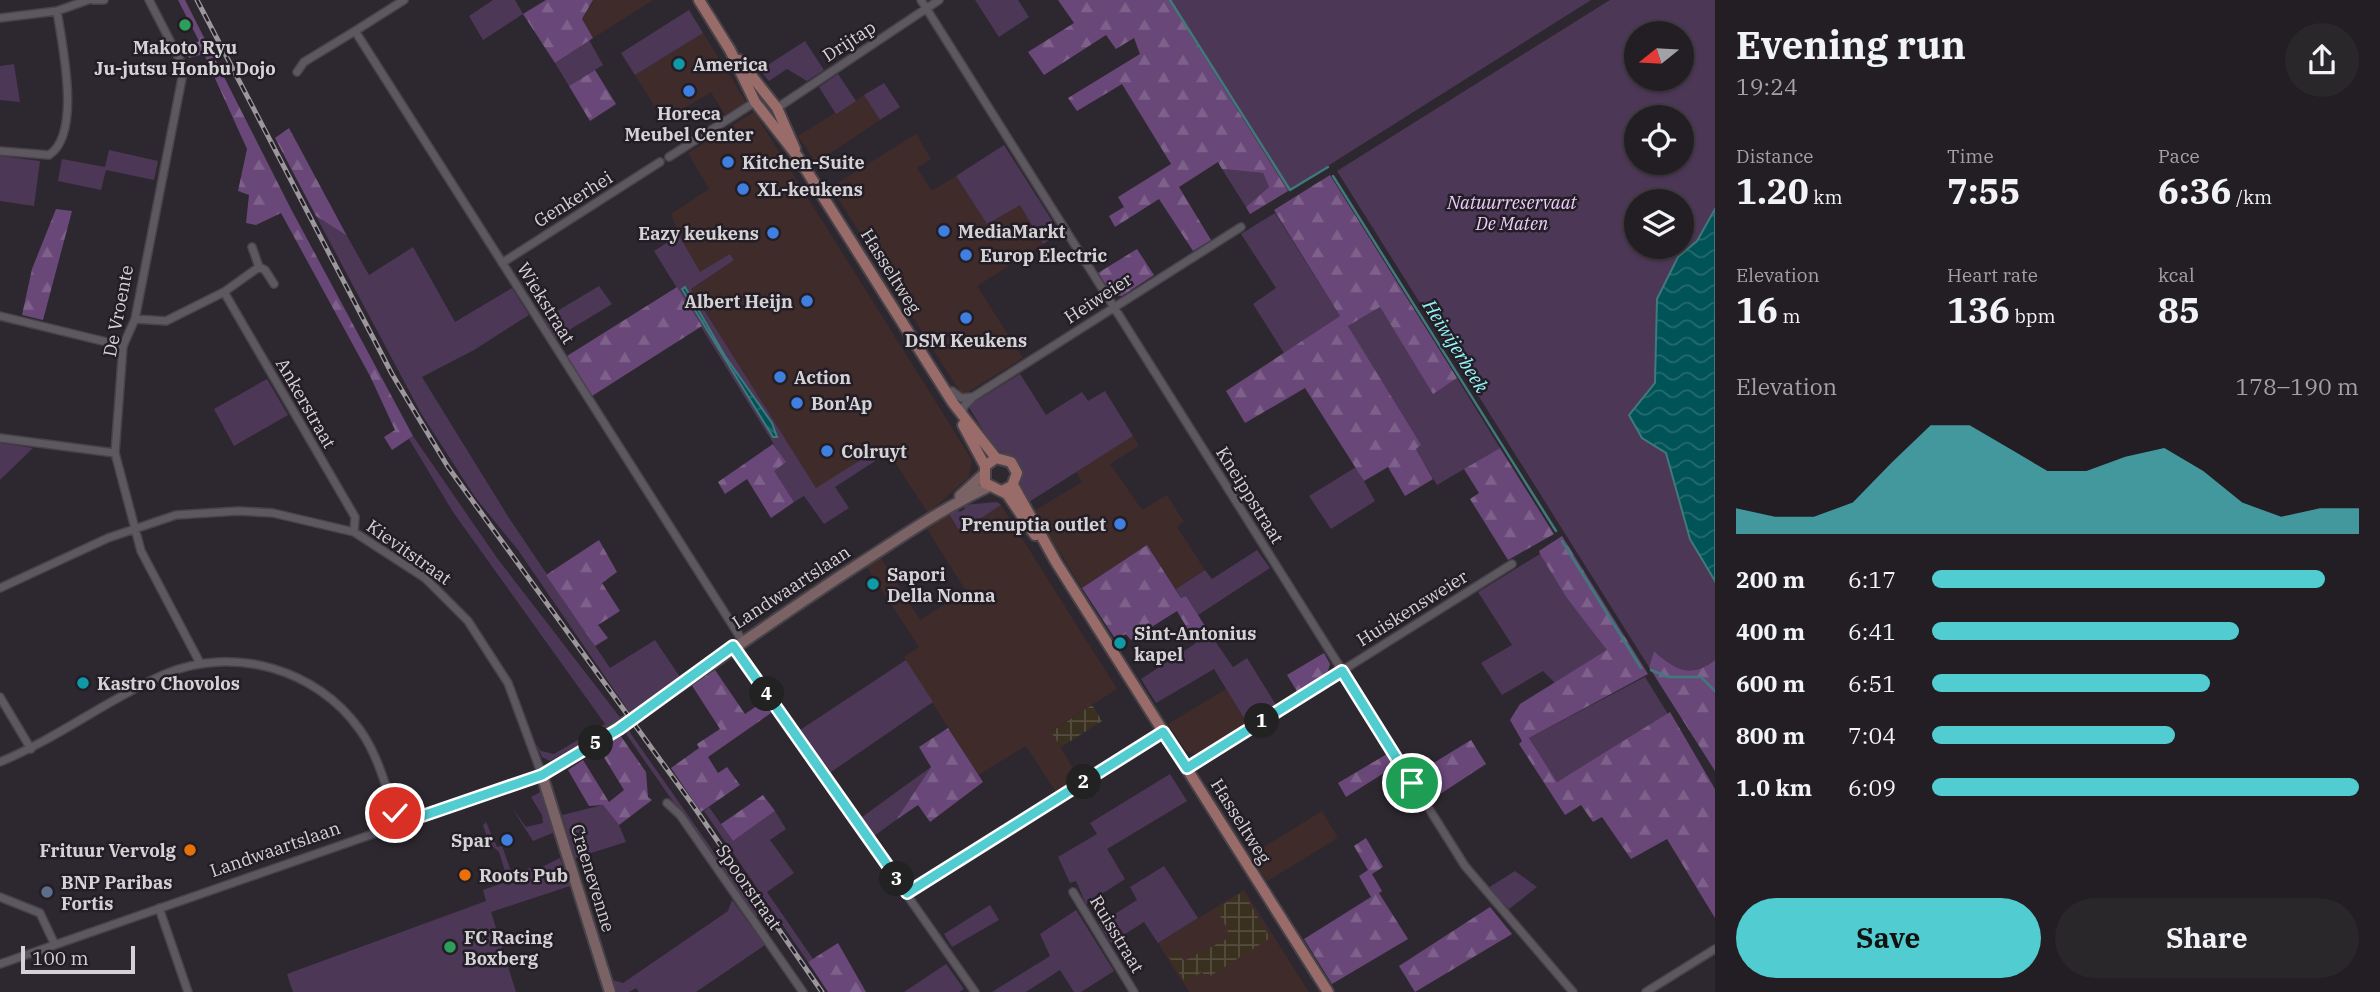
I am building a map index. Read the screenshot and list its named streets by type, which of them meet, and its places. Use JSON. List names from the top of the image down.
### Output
{
  "streets": {
    "main road": ["Hasseltweg"],
    "street": [
      "Drijtap",
      "Genkerhei",
      "Heiweier",
      "Wiekstraat",
      "De Vroente",
      "Ankerstraat",
      "Kneippstraat",
      "Kievitstraat",
      "Landwaartslaan",
      "Huiskensweier",
      "Craenevenne",
      "Spoorstraat",
      "Ruisstraat"
    ]
  },
  "crossings": [
    ["Drijtap", "Hasseltweg"],
    ["Drijtap", "Kneippstraat"],
    ["Genkerhei", "Wiekstraat"],
    ["Hasseltweg", "Heiweier"],
    ["Hasseltweg", "Landwaartslaan"],
    ["Hasseltweg", "Huiskensweier"],
    ["Heiweier", "Kneippstraat"],
    ["Wiekstraat", "Landwaartslaan"],
    ["De Vroente", "Kievitstraat"],
    ["Ankerstraat", "Kievitstraat"],
    ["Kneippstraat", "Huiskensweier"],
    ["Kievitstraat", "Landwaartslaan"],
    ["Kievitstraat", "Craenevenne"],
    ["Landwaartslaan", "Craenevenne"]
  ],
  "water": ["Heiwijerbeek"],
  "parks": ["Natuurreservaat De Maten"],
  "places": [
    "Makoto Ryu Ju-jutsu Honbu Dojo",
    "America",
    "Horeca Meubel Center",
    "Kitchen-Suite",
    "XL-keukens",
    "MediaMarkt",
    "Eazy keukens",
    "Europ Electric",
    "Albert Heijn",
    "DSM Keukens",
    "Action",
    "Bon'Ap",
    "Colruyt",
    "Prenuptia outlet",
    "Sapori Della Nonna",
    "Sint-Antonius kapel",
    "Kastro Chovolos",
    "Spar",
    "Frituur Vervolg",
    "Roots Pub",
    "BNP Paribas Fortis",
    "FC Racing Boxberg"
  ],
  "scale_bar": "100 m",
  "north": "left",
  "page": {
    "heading": ["Evening run", "19:24"],
    "stats": [
      ["Distance", "1.20 km"],
      ["Time", "7:55"],
      ["Pace", "6:36 /km"],
      ["Elevation", "16 m"],
      ["Heart rate", "136 bpm"],
      ["kcal", "85"]
    ],
    "chart": ["Elevation", "178–190 m"],
    "list": [
      {
        "name": "200 m",
        "note": "6:17"
      },
      {
        "name": "400 m",
        "note": "6:41"
      },
      {
        "name": "600 m",
        "note": "6:51"
      },
      {
        "name": "800 m",
        "note": "7:04"
      },
      {
        "name": "1.0 km",
        "note": "6:09"
      }
    ],
    "pins": [
      "4",
      "1",
      "5",
      "2",
      "3"
    ],
    "buttons": ["Save", "Share"],
    "scale": "100 m"
  }
}
